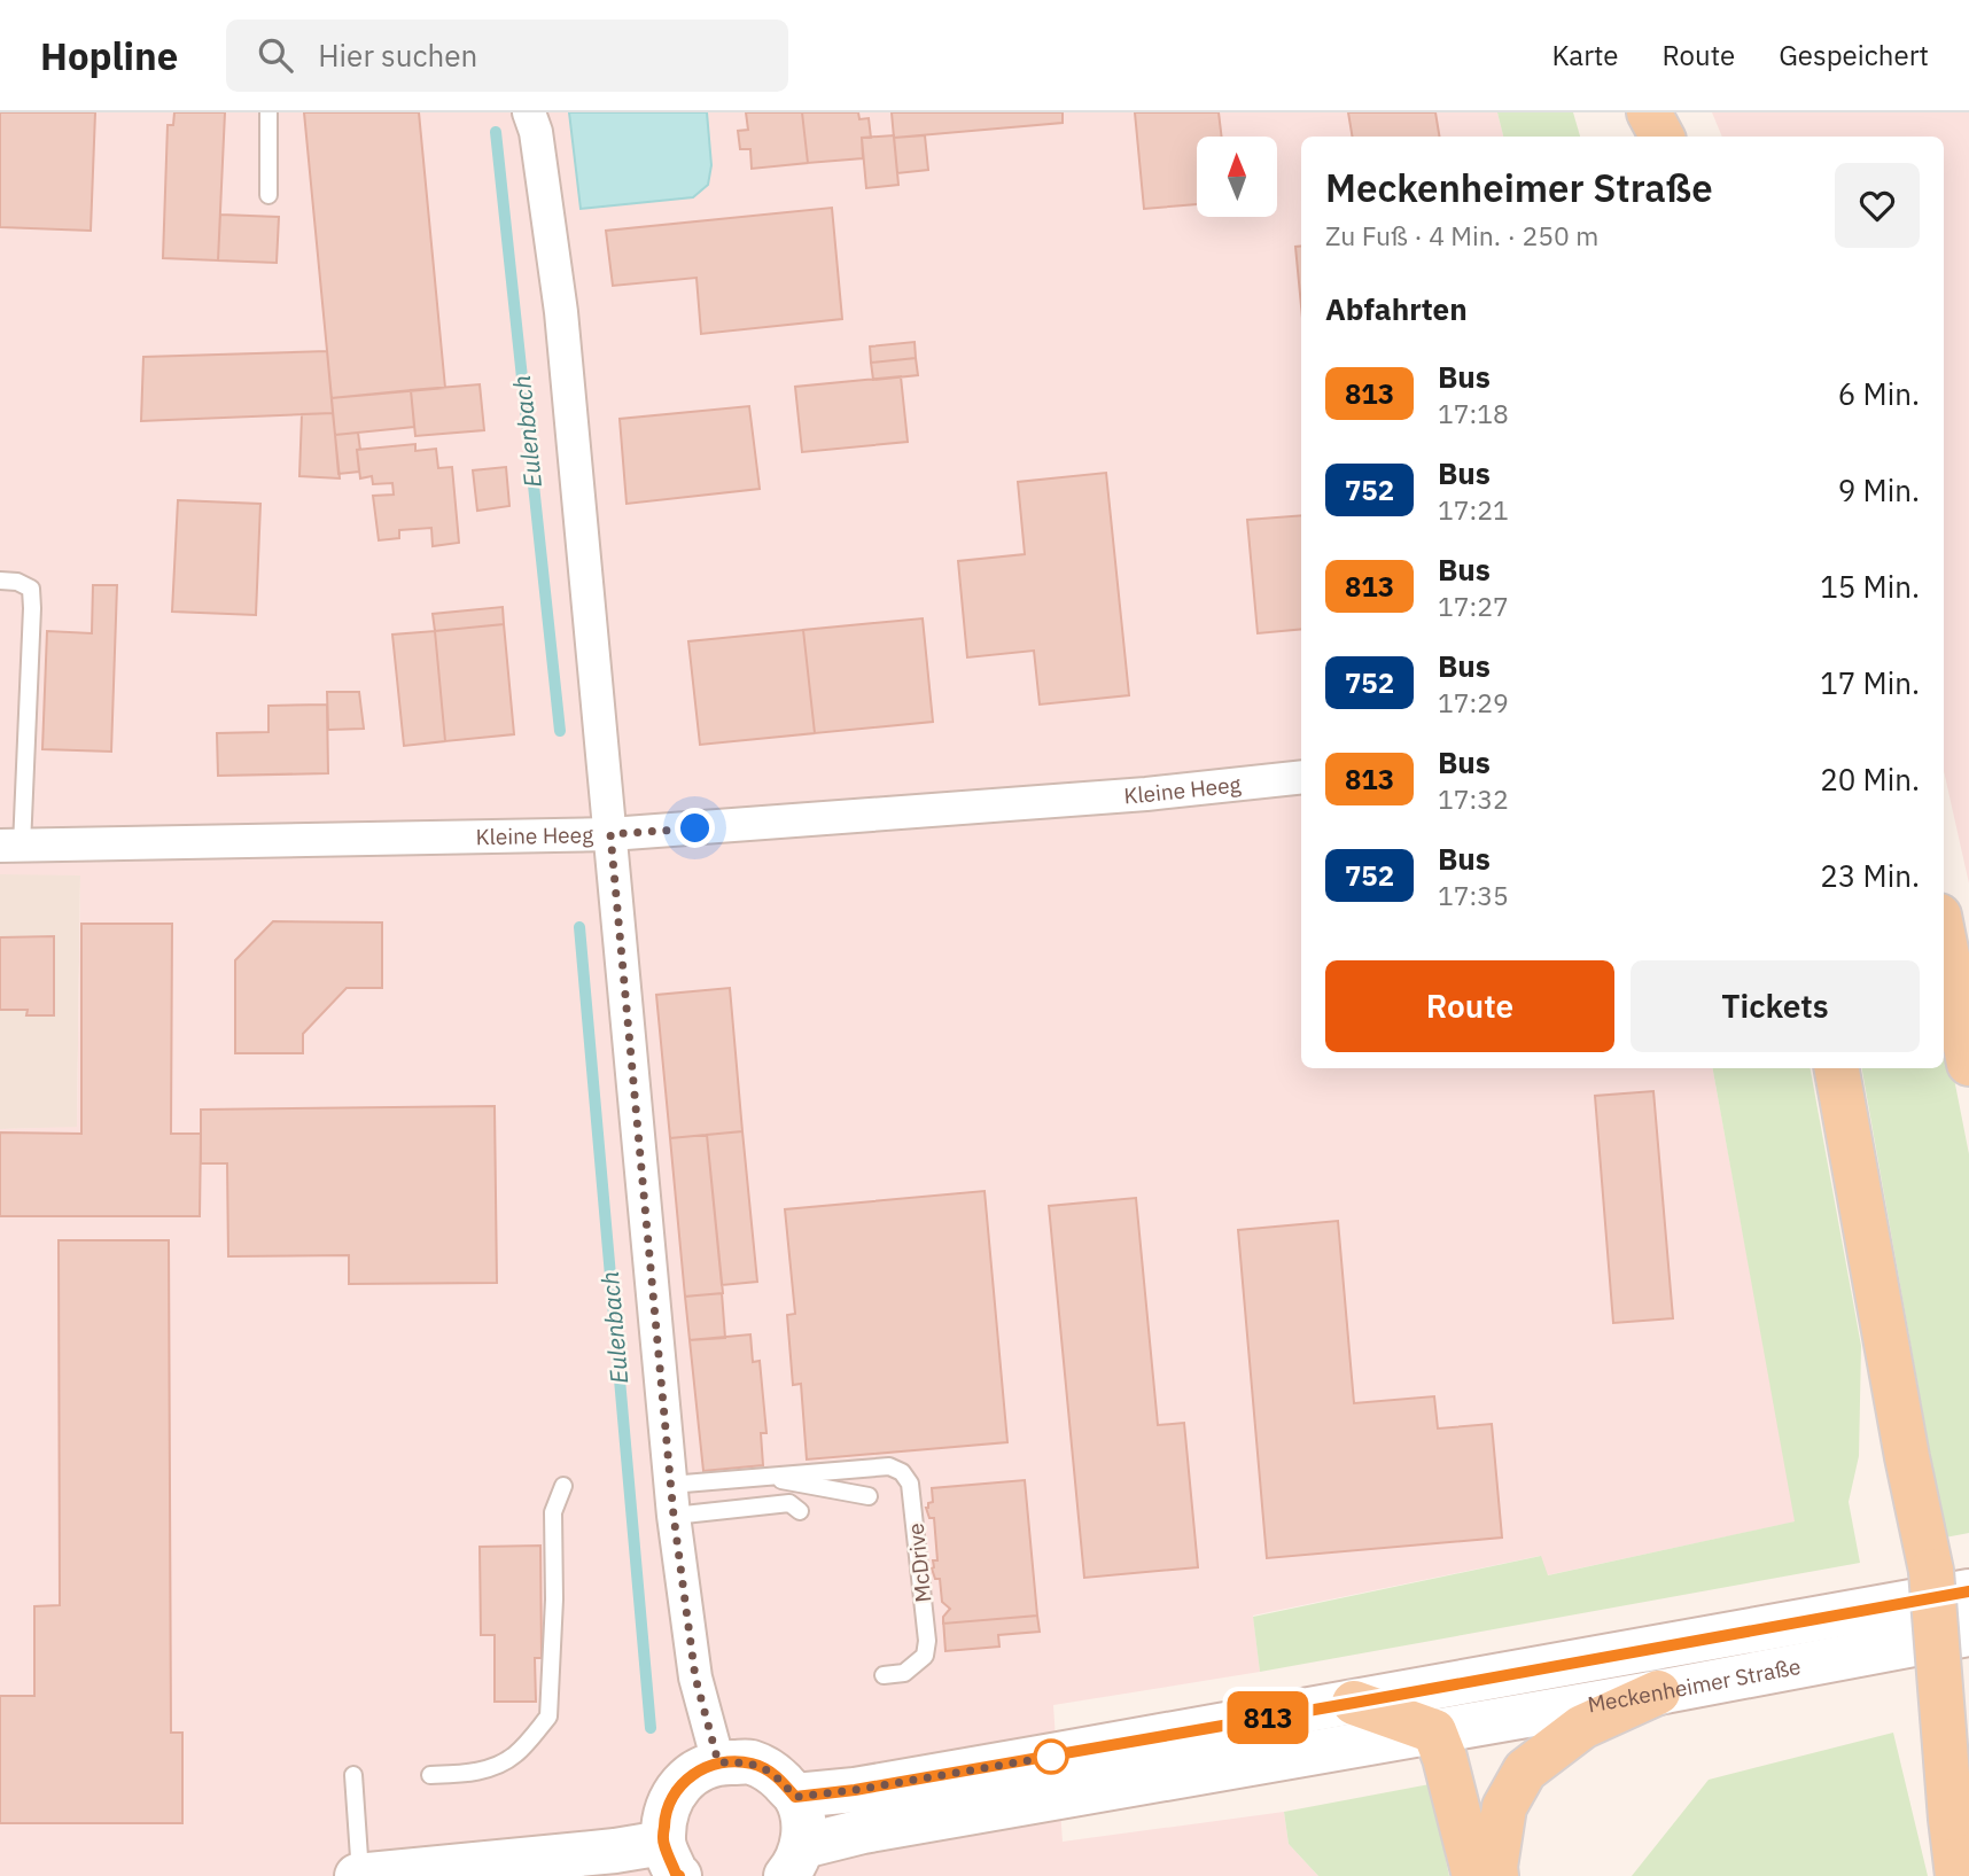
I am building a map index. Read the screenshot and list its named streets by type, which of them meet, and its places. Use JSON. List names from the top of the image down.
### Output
{
  "streets": {
    "main road": ["Meckenheimer Straße"],
    "street": ["Kleine Heeg"],
    "lane": ["McDrive"]
  },
  "water": ["Eulenbach"],
  "lines": ["bus line 813"],
  "north": "top",
  "page": {
    "header": "Hopline",
    "search": "Hier suchen",
    "nav": ["Karte", "Route", "Gespeichert"],
    "on_map": "813",
    "heading": [
      ["Meckenheimer Straße", "Zu Fuß · 4 Min. · 250 m"],
      "Abfahrten"
    ],
    "list": [
      {
        "mark": "813",
        "name": "Bus",
        "note": "17:18",
        "value": "6 Min."
      },
      {
        "mark": "752",
        "name": "Bus",
        "note": "17:21",
        "value": "9 Min."
      },
      {
        "mark": "813",
        "name": "Bus",
        "note": "17:27",
        "value": "15 Min."
      },
      {
        "mark": "752",
        "name": "Bus",
        "note": "17:29",
        "value": "17 Min."
      },
      {
        "mark": "813",
        "name": "Bus",
        "note": "17:32",
        "value": "20 Min."
      },
      {
        "mark": "752",
        "name": "Bus",
        "note": "17:35",
        "value": "23 Min."
      }
    ],
    "buttons": ["Route", "Tickets"]
  }
}
